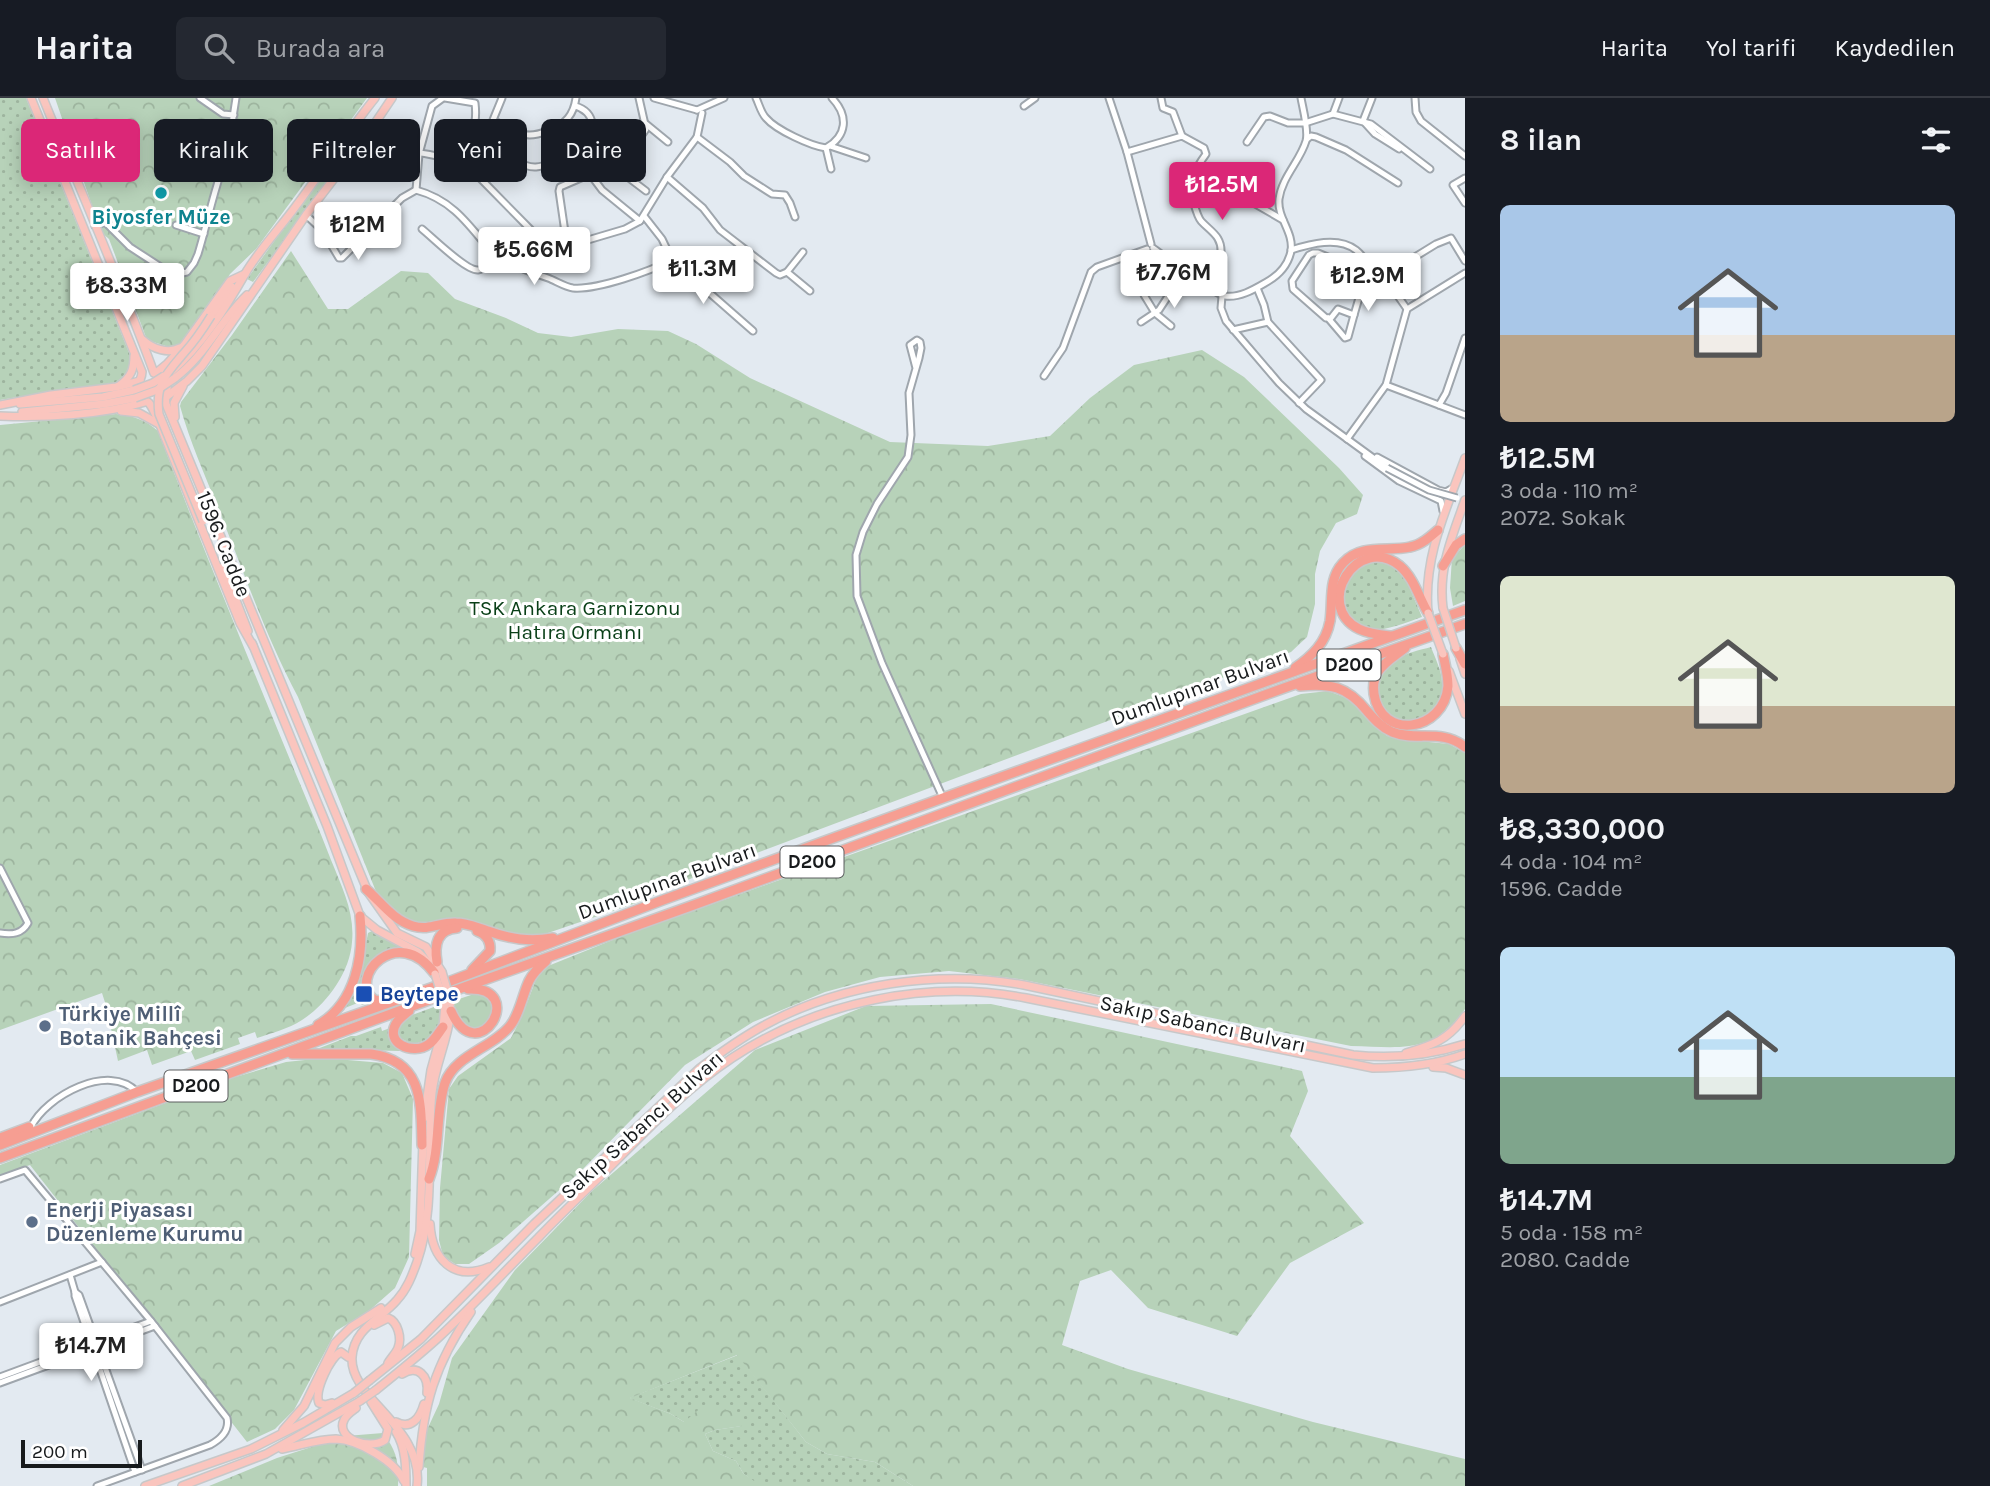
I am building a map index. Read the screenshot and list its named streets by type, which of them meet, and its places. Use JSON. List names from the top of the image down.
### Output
{
  "streets": {
    "highway": ["D200", "Dumlupınar Bulvarı"],
    "main road": ["1596. Cadde", "Sakıp Sabancı Bulvarı"]
  },
  "parks": ["TSK Ankara Garnizonu Hatıra Ormanı"],
  "places": {
    "other": ["Biyosfer Müze", "Türkiye Millî Botanik Bahçesi", "Enerji Piyasası Düzenleme Kurumu"],
    "transit": ["Beytepe"]
  },
  "scale_bar": "200 m",
  "page": {
    "header": "Harita",
    "search": "Burada ara",
    "nav": ["Harita", "Yol tarifi", "Kaydedilen"],
    "heading": "8 ilan",
    "chip": [
      "Satılık",
      "Kiralık",
      "Filtreler",
      "Yeni",
      "Daire"
    ],
    "price": [
      "₺12.5M",
      "₺12M",
      "₺5.66M",
      "₺11.3M",
      "₺7.76M",
      "₺12.9M",
      "₺8.33M",
      "₺14.7M"
    ],
    "list": [
      {
        "name": "₺12.5M",
        "note": "3 oda · 110 m² · 2072. Sokak"
      },
      {
        "name": "₺8,330,000",
        "note": "4 oda · 104 m² · 1596. Cadde"
      },
      {
        "name": "₺14.7M",
        "note": "5 oda · 158 m² · 2080. Cadde"
      }
    ],
    "scale": "200 m"
  }
}
